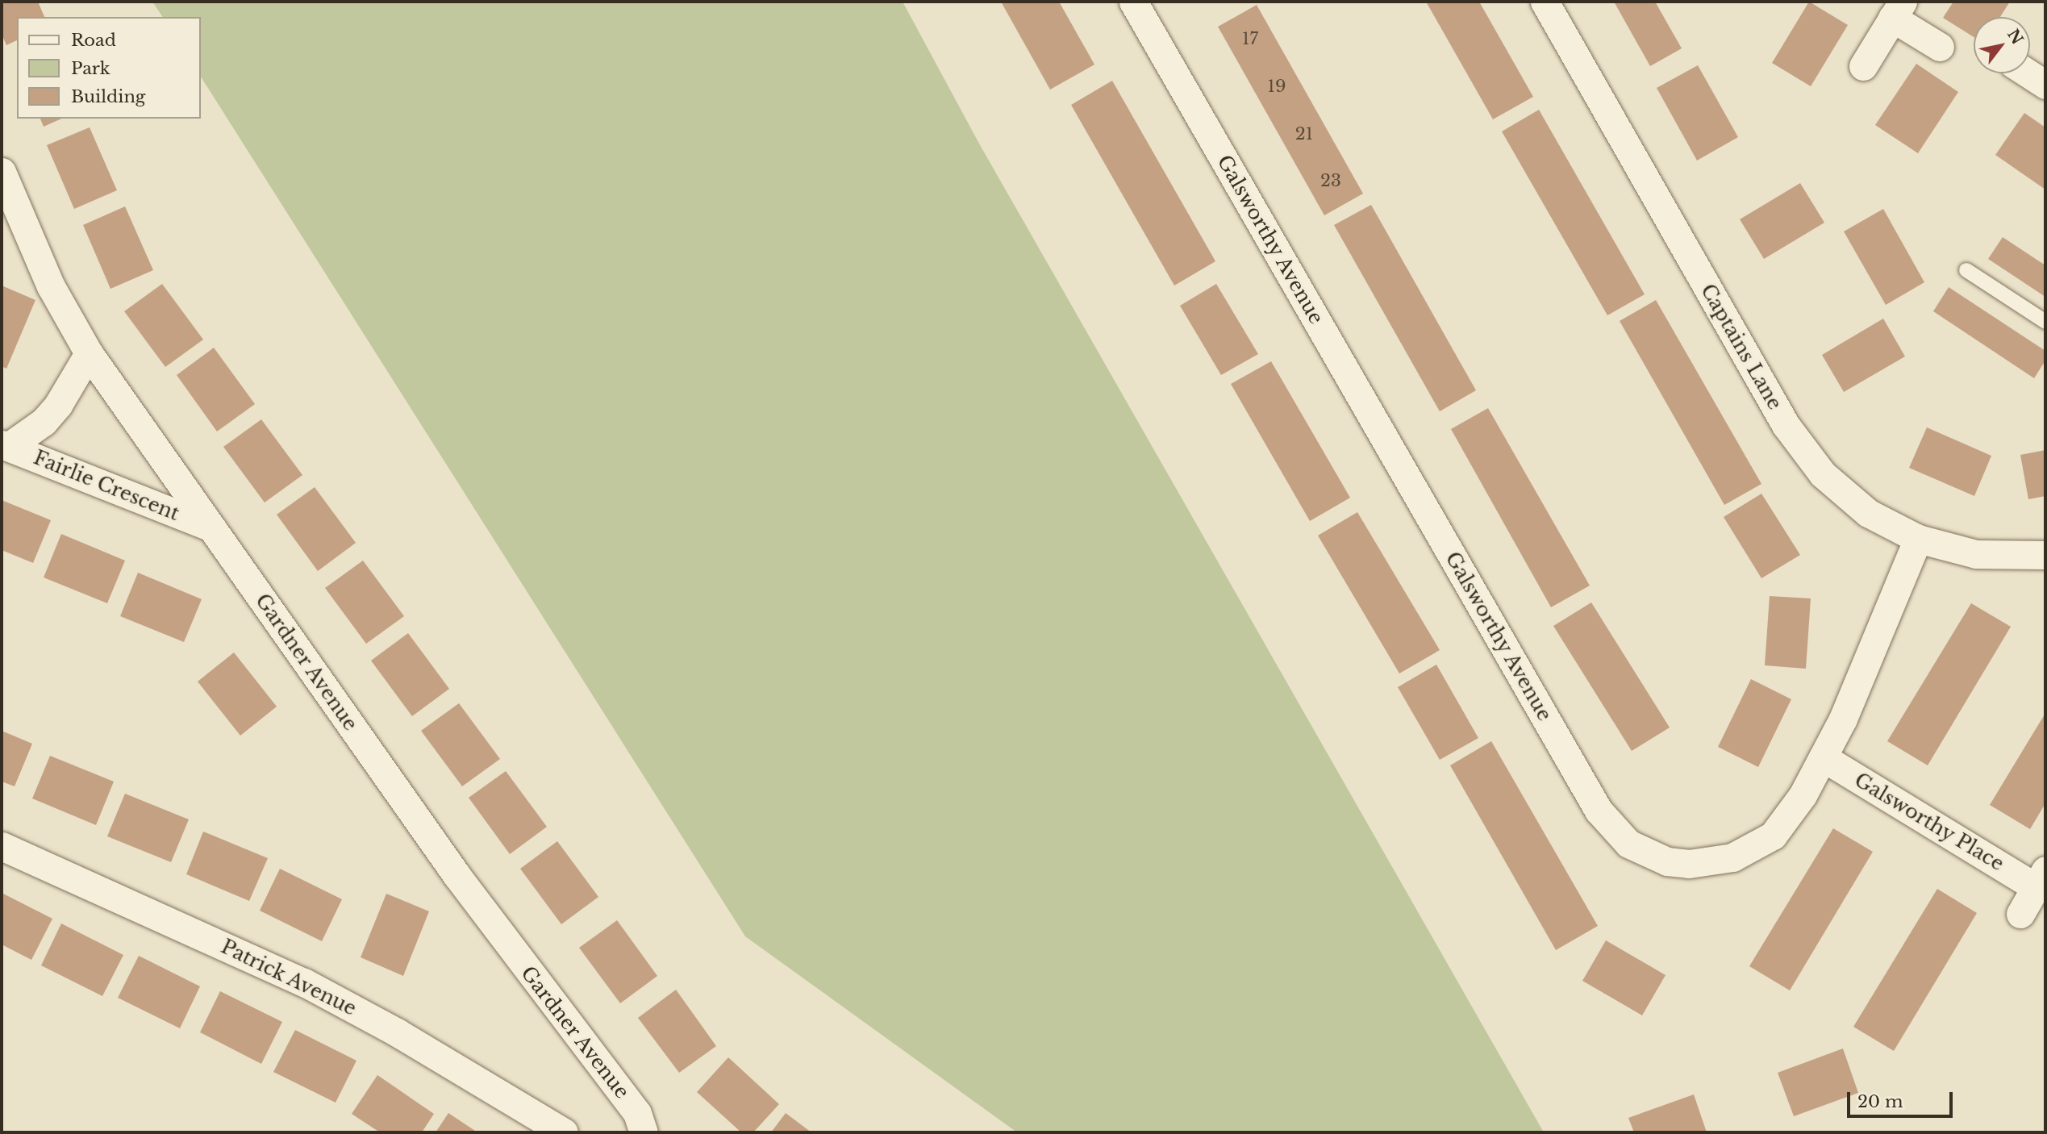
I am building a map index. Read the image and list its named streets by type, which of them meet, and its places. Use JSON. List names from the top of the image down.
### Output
{
  "streets": {
    "street": [
      "Galsworthy Avenue",
      "Captains Lane",
      "Fairlie Crescent",
      "Gardner Avenue",
      "Galsworthy Place",
      "Patrick Avenue"
    ]
  },
  "crossings": [
    ["Galsworthy Avenue", "Captains Lane"],
    ["Galsworthy Avenue", "Galsworthy Place"],
    ["Fairlie Crescent", "Gardner Avenue"]
  ],
  "house_numbers": [
    "17",
    "19",
    "21",
    "23"
  ],
  "legend": ["Road", "Park", "Building"],
  "scale_bar": "20 m",
  "north": "top right"
}
